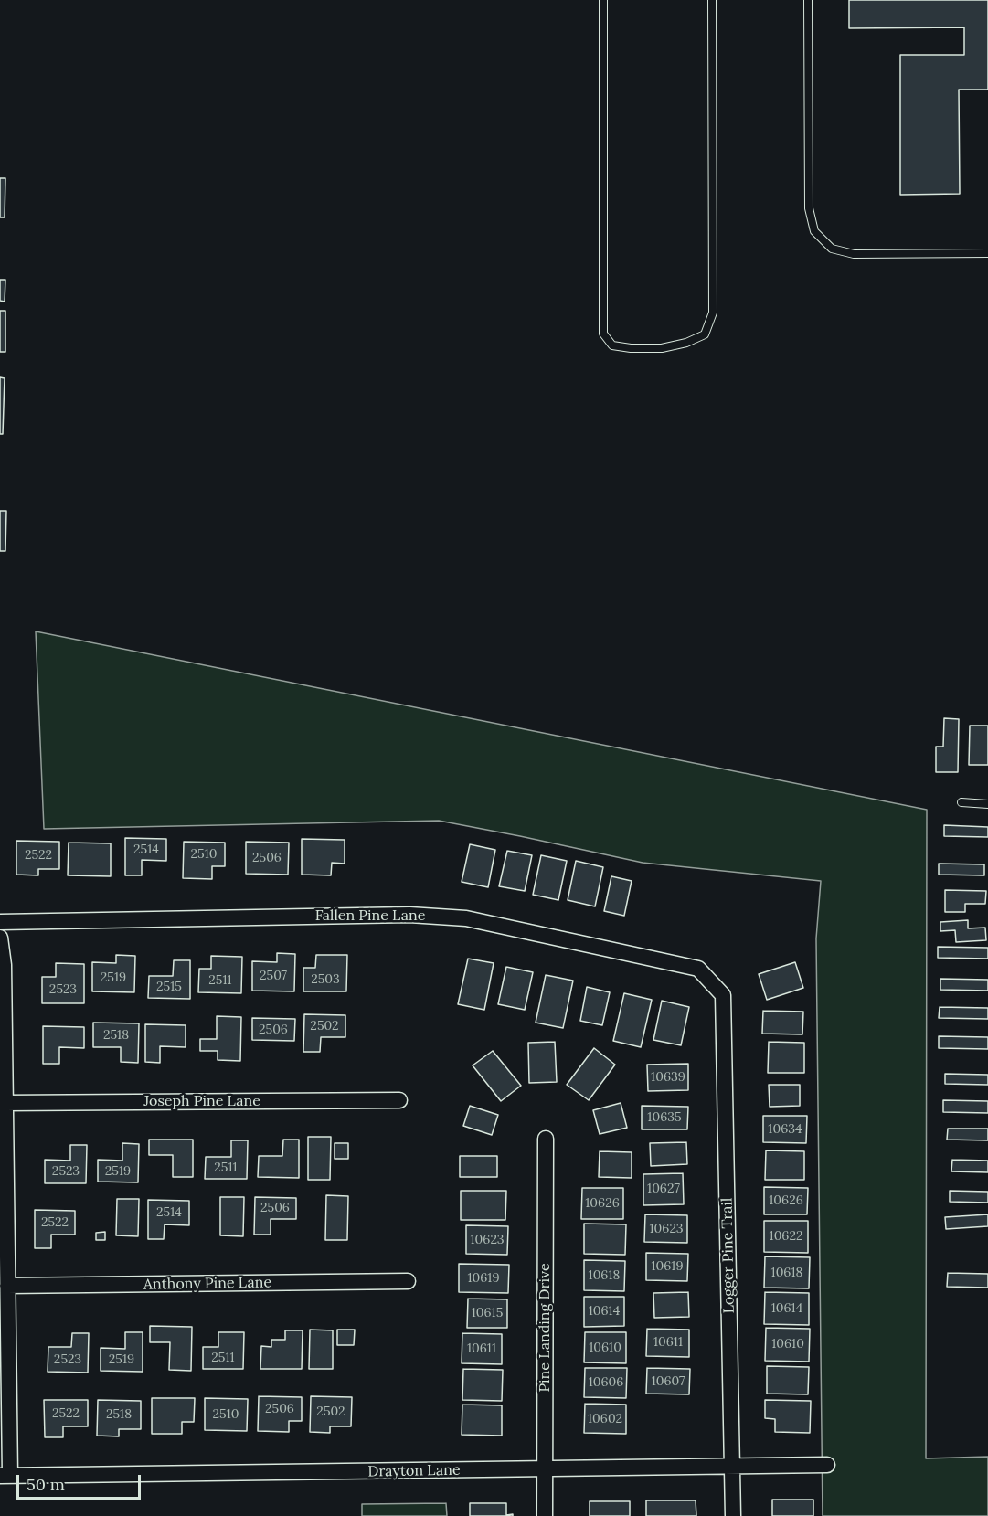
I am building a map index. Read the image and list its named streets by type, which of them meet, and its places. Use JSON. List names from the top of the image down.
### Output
{
  "streets": {
    "street": [
      "Fallen Pine Lane",
      "Joseph Pine Lane",
      "Logger Pine Trail",
      "Anthony Pine Lane",
      "Pine Landing Drive",
      "Drayton Lane"
    ]
  },
  "crossings": [
    ["Fallen Pine Lane", "Logger Pine Trail"],
    ["Logger Pine Trail", "Drayton Lane"],
    ["Pine Landing Drive", "Drayton Lane"]
  ],
  "house_numbers": [
    "2514",
    "2510",
    "2522",
    "2506",
    "2507",
    "2519",
    "2503",
    "2511",
    "2515",
    "2523",
    "2502",
    "2506",
    "2518",
    "10639",
    "10635",
    "10634",
    "2511",
    "2523",
    "2519",
    "10627",
    "10626",
    "10626",
    "2506",
    "2514",
    "2522",
    "10623",
    "10622",
    "10623",
    "10619",
    "10618",
    "10618",
    "10619",
    "10614",
    "10614",
    "10615",
    "10611",
    "10610",
    "10610",
    "10611",
    "2511",
    "2523",
    "2519",
    "10607",
    "10606",
    "2506",
    "2502",
    "2522",
    "2518",
    "2510",
    "10602"
  ],
  "scale_bar": "50 m"
}
